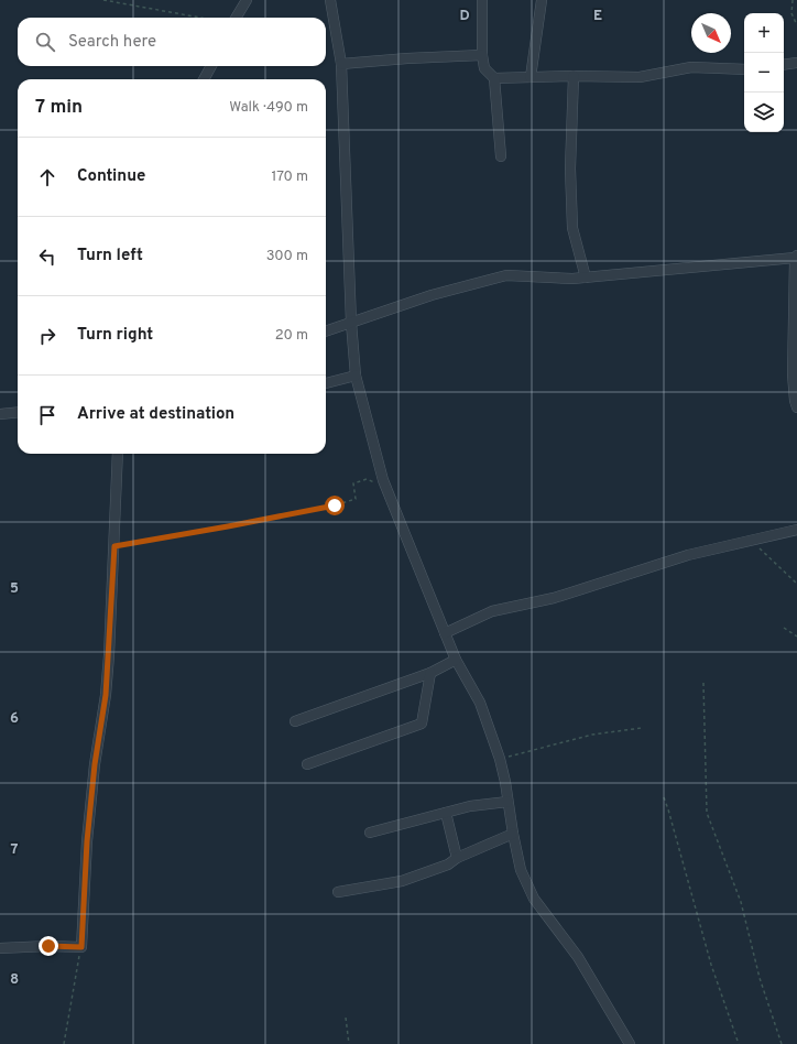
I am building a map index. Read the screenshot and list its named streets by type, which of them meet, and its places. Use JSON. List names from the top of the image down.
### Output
{
  "north": "bottom right",
  "page": {
    "map_buttons": ["+", "−"],
    "search": "Search here",
    "heading": ["7 min", "Walk · 490 m"],
    "list": [
      ["Continue", "170 m"],
      ["Turn left", "300 m"],
      ["Turn right", "20 m"],
      "Arrive at destination"
    ]
  },
  "grid": {
    "columns": ["D", "E"],
    "rows": [
      "5",
      "6",
      "7",
      "8"
    ]
  }
}
